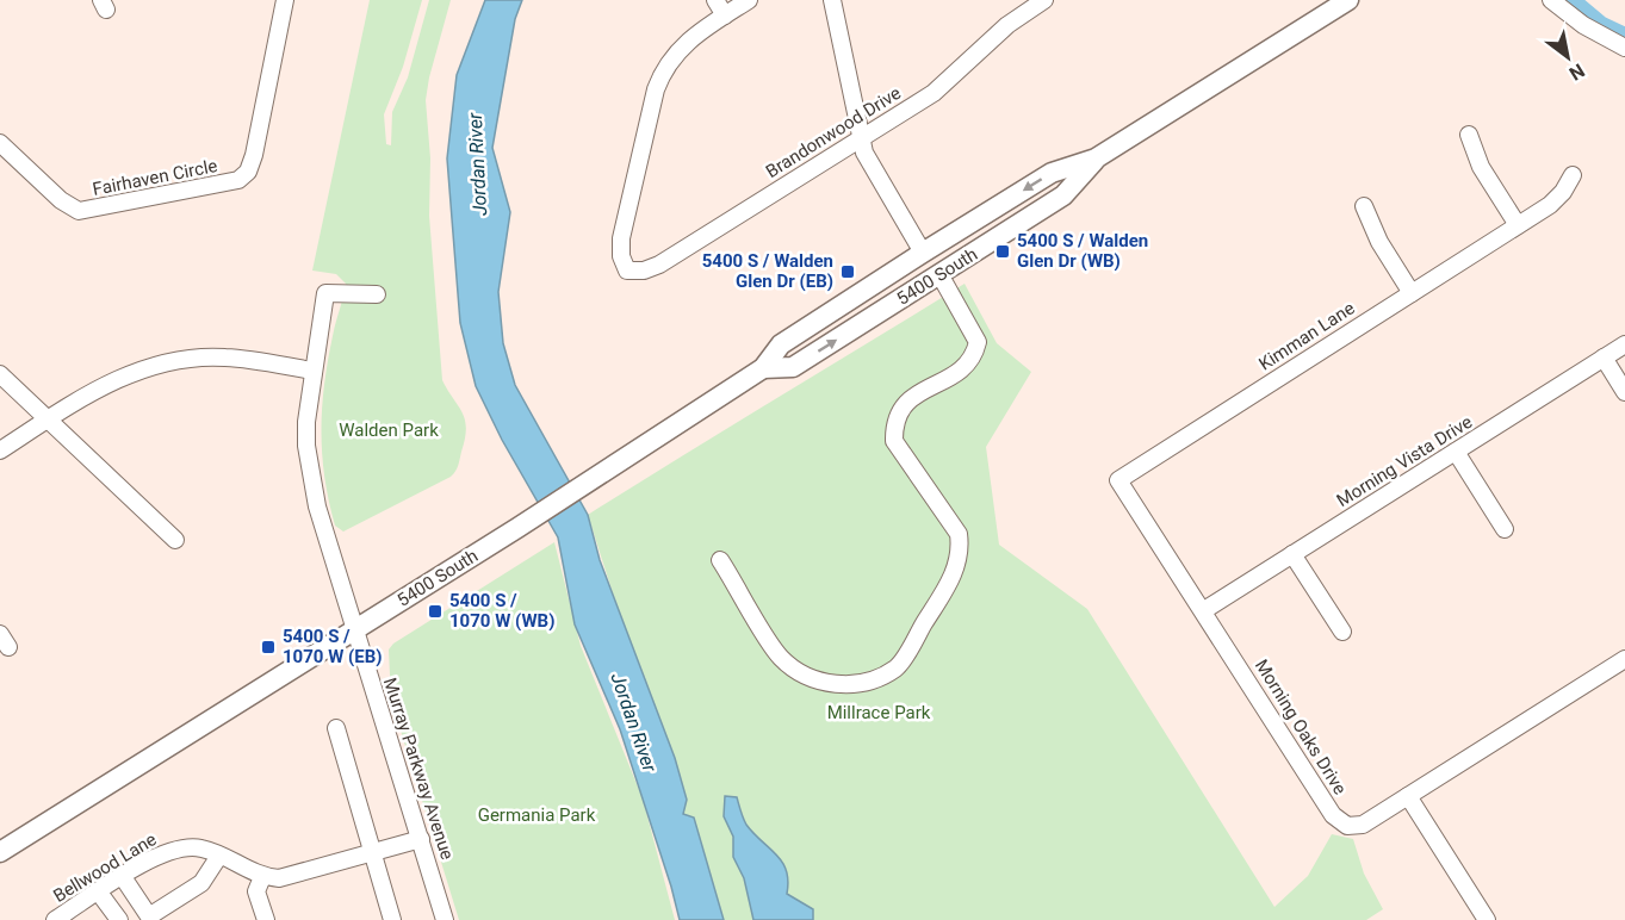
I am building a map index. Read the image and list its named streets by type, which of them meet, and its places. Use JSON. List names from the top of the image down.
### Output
{
  "streets": {
    "main road": ["5400 South"],
    "street": [
      "Brandonwood Drive",
      "Fairhaven Circle",
      "Kimman Lane",
      "Morning Vista Drive",
      "Morning Oaks Drive",
      "Murray Parkway Avenue",
      "Bellwood Lane"
    ]
  },
  "crossings": [
    ["5400 South", "Murray Parkway Avenue"],
    ["Kimman Lane", "Morning Oaks Drive"],
    ["Morning Vista Drive", "Morning Oaks Drive"],
    ["Murray Parkway Avenue", "Bellwood Lane"]
  ],
  "water": ["Jordan River"],
  "parks": ["Walden Park", "Millrace Park", "Germania Park"],
  "places": {
    "transit": [
      "5400 S / Walden Glen Dr (WB)",
      "5400 S / Walden Glen Dr (EB)",
      "5400 S / 1070 W (WB)",
      "5400 S / 1070 W (EB)"
    ]
  },
  "north": "bottom right"
}
